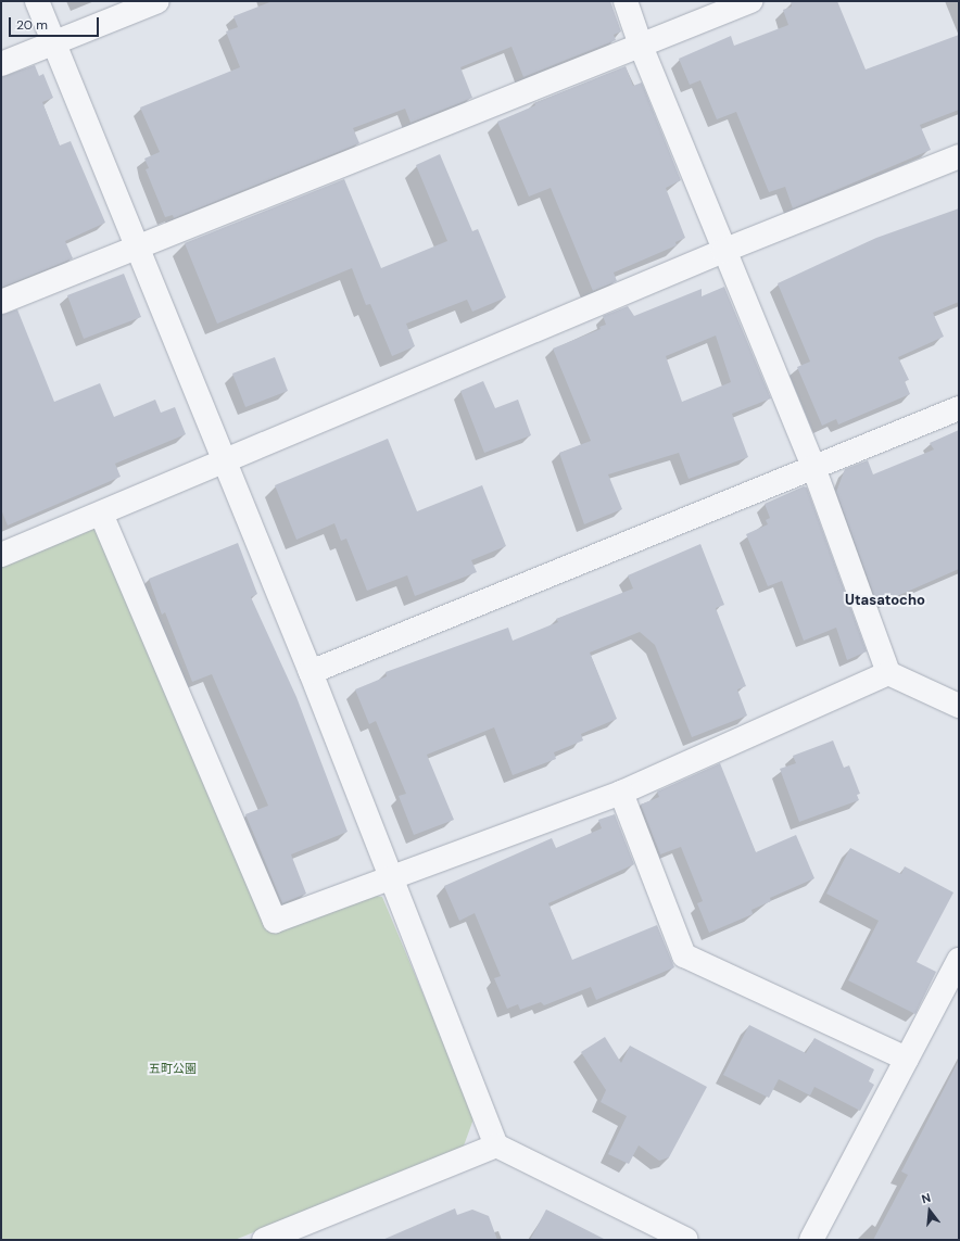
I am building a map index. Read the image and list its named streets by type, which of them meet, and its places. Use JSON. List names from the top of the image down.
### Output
{
  "districts": ["Utasatocho"],
  "parks": ["五町公園"],
  "scale_bar": "20 m",
  "north": "top"
}
